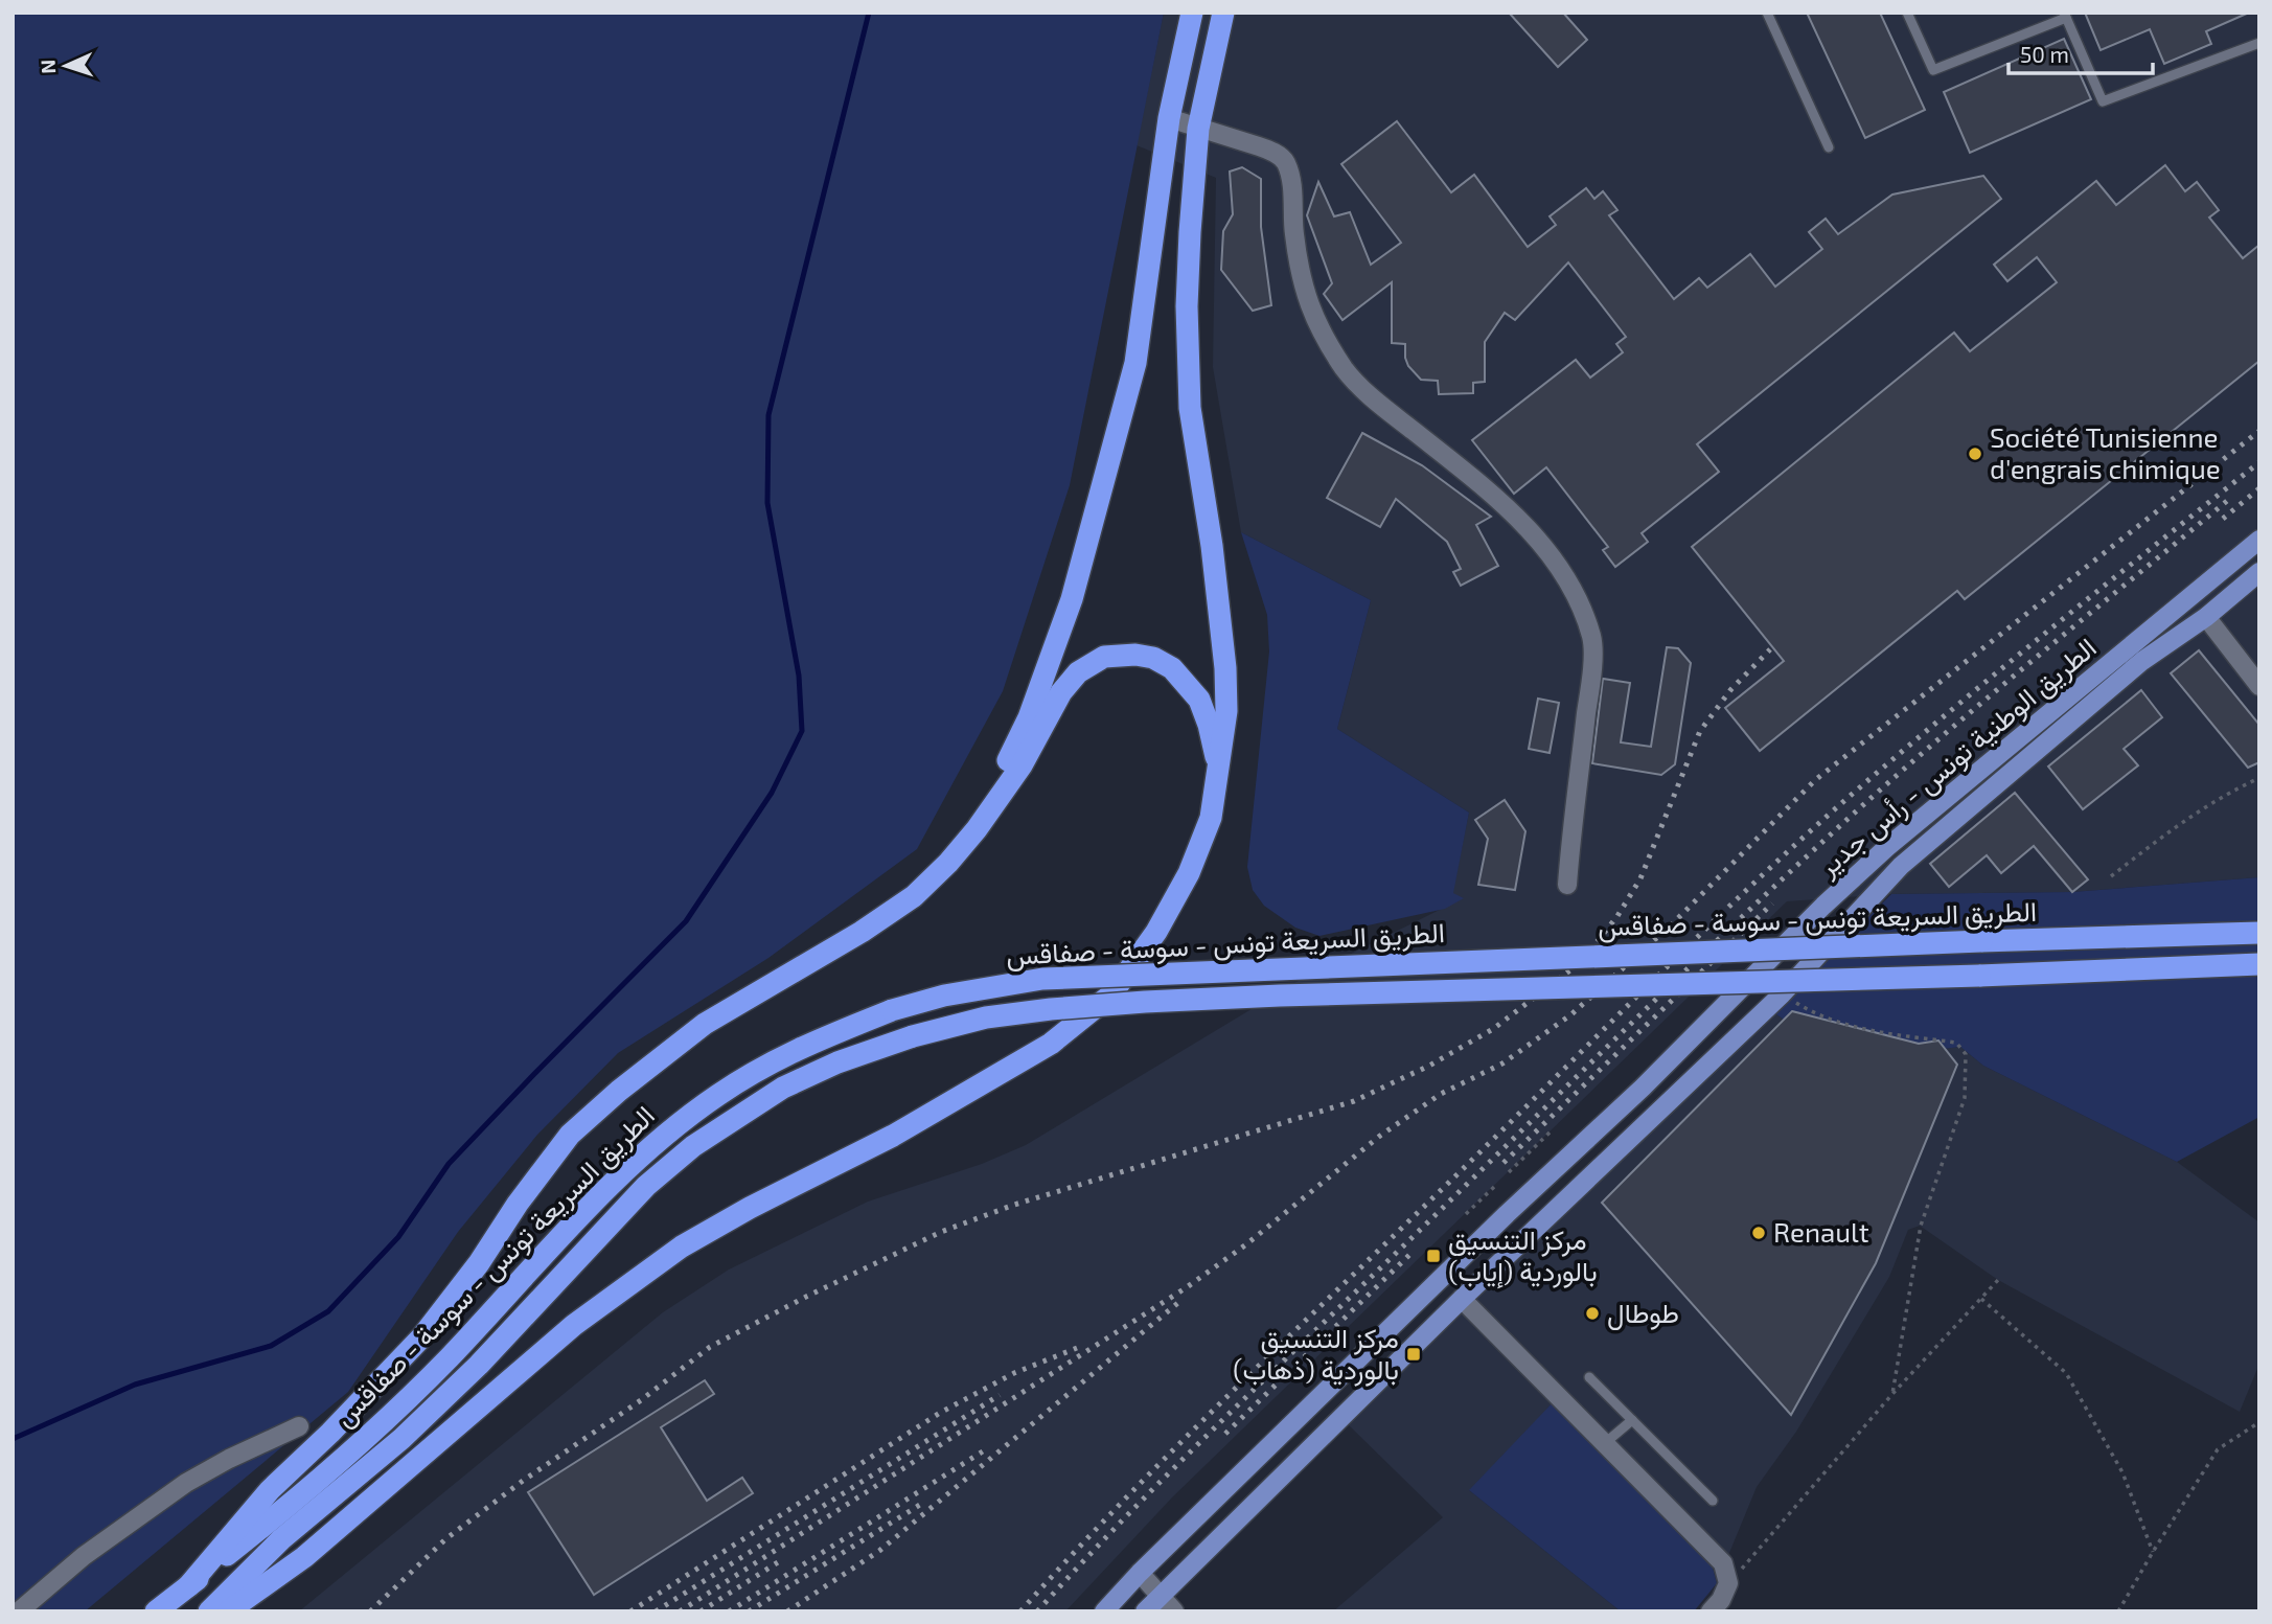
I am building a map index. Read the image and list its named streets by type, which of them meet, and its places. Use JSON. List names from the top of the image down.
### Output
{
  "streets": {
    "highway": ["الطريق السريعة تونس - سوسة - صفاقس"],
    "main road": ["الطريق الوطنية تونس - رأس جدير"]
  },
  "places": {
    "other": ["Société Tunisienne d'engrais chimique", "Renault", "طوطال"],
    "transit": ["مركز التنسيق بالوردية (إياب)", "مركز التنسيق بالوردية (ذهاب)"]
  },
  "scale_bar": "50 m",
  "north": "left"
}
